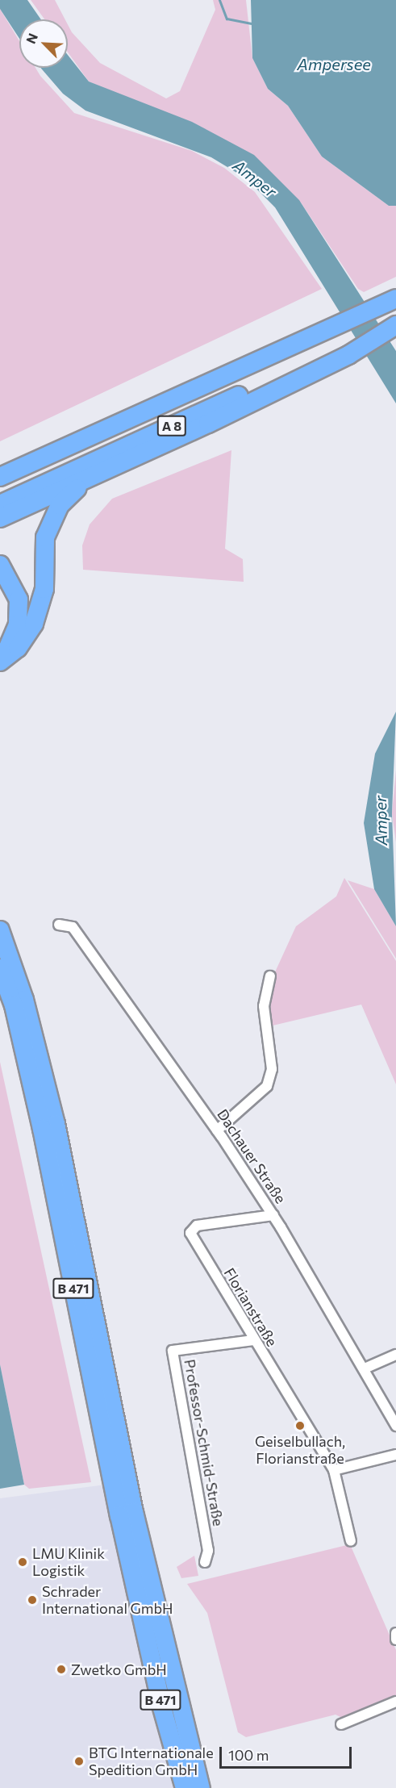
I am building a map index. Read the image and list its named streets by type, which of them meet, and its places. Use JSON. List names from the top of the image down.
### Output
{
  "streets": {
    "highway": ["A 8", "B 471"],
    "street": ["Dachauer Straße", "Florianstraße", "Professor-Schmid-Straße"]
  },
  "crossings": [
    ["Dachauer Straße", "Florianstraße"],
    ["Florianstraße", "Professor-Schmid-Straße"]
  ],
  "water": ["Ampersee", "Amper"],
  "places": [
    "Geiselbullach, Florianstraße",
    "LMU Klinik Logistik",
    "Schrader International GmbH",
    "Zwetko GmbH",
    "BTG Internationale Spedition GmbH"
  ],
  "scale_bar": "100 m",
  "north": "top left"
}
